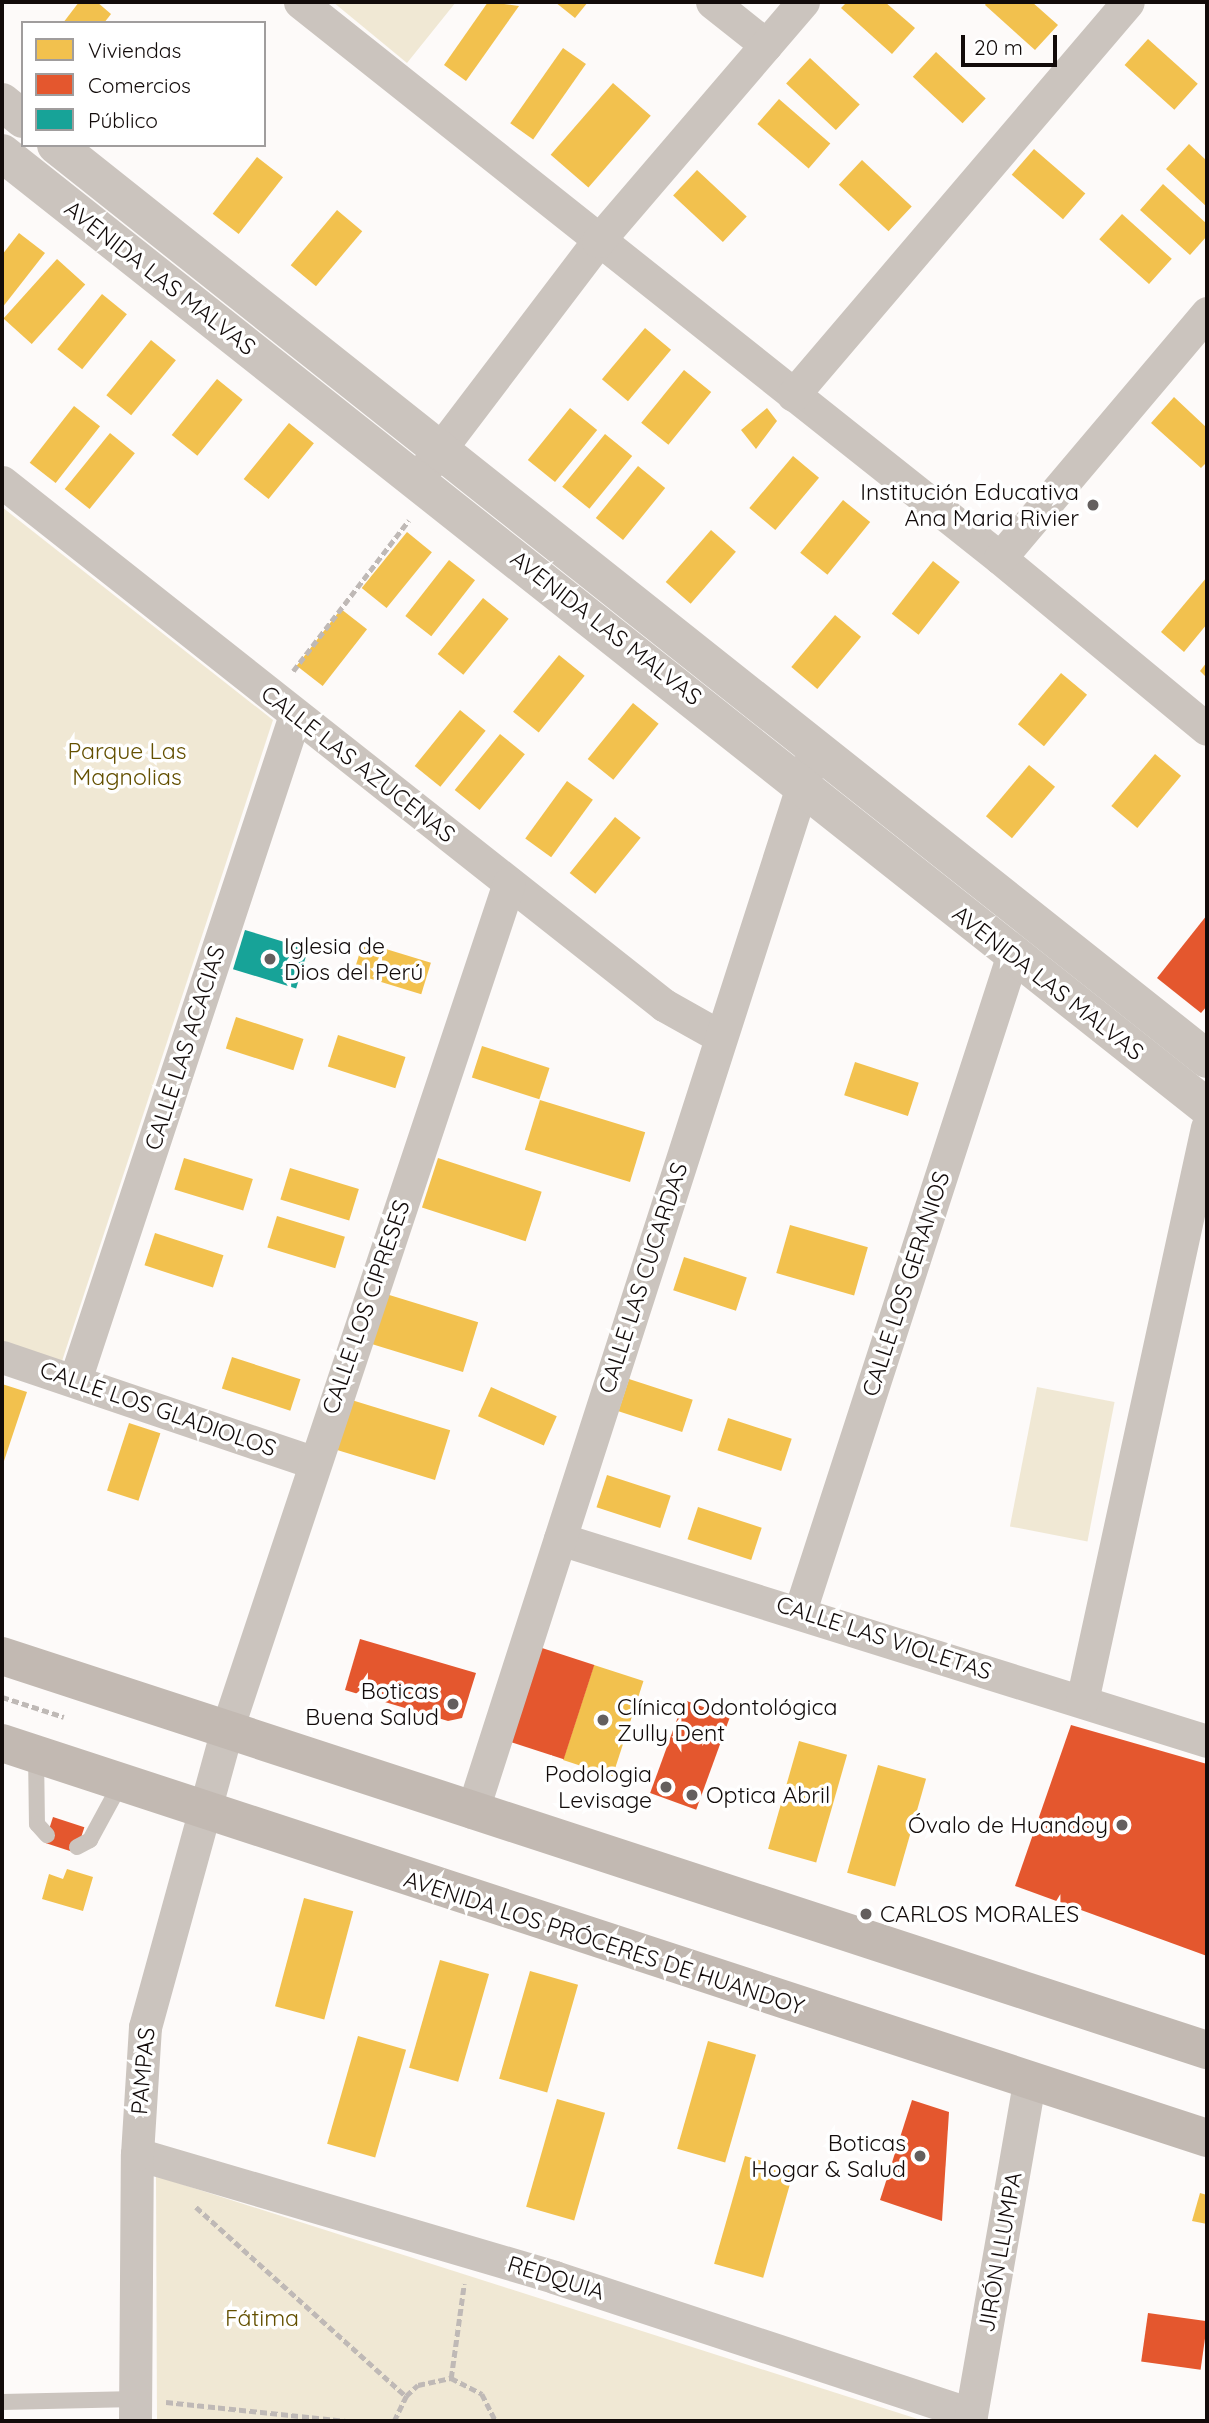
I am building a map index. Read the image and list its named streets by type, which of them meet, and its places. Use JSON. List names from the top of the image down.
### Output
{
  "streets": {
    "main road": ["AVENIDA LOS PRÓCERES DE HUANDOY"],
    "street": [
      "AVENIDA LAS MALVAS",
      "CALLE LAS AZUCENAS",
      "CALLE LAS ACACIAS",
      "CALLE LAS CUCARDAS",
      "CALLE LOS GERANIOS",
      "CALLE LOS CIPRESES",
      "CALLE LOS GLADIOLOS",
      "CALLE LAS VIOLETAS",
      "PAMPAS",
      "JIRÓN LLUMPA",
      "REDQUIA"
    ]
  },
  "crossings": [
    ["AVENIDA LAS MALVAS", "CALLE LAS CUCARDAS"],
    ["AVENIDA LAS MALVAS", "CALLE LOS GERANIOS"],
    ["CALLE LAS AZUCENAS", "CALLE LAS ACACIAS"],
    ["CALLE LAS AZUCENAS", "CALLE LAS CUCARDAS"],
    ["CALLE LAS AZUCENAS", "CALLE LOS CIPRESES"],
    ["CALLE LAS ACACIAS", "CALLE LOS GLADIOLOS"],
    ["CALLE LAS CUCARDAS", "CALLE LAS VIOLETAS"],
    ["CALLE LOS GERANIOS", "CALLE LAS VIOLETAS"],
    ["CALLE LOS CIPRESES", "CALLE LOS GLADIOLOS"],
    ["CALLE LOS CIPRESES", "PAMPAS"],
    ["AVENIDA LOS PRÓCERES DE HUANDOY", "PAMPAS"],
    ["AVENIDA LOS PRÓCERES DE HUANDOY", "JIRÓN LLUMPA"],
    ["PAMPAS", "REDQUIA"],
    ["JIRÓN LLUMPA", "REDQUIA"]
  ],
  "parks": ["Parque Las Magnolias", "Fátima"],
  "places": [
    "Institución Educativa Ana Maria Rivier",
    "Iglesia de Dios del Perú",
    "Boticas Buena Salud",
    "Clínica Odontológica Zully Dent",
    "Podologia Levisage",
    "Optica Abril",
    "Óvalo de Huandoy",
    "CARLOS MORALES",
    "Boticas Hogar & Salud"
  ],
  "legend": ["Viviendas", "Comercios", "Público"],
  "scale_bar": "20 m"
}
